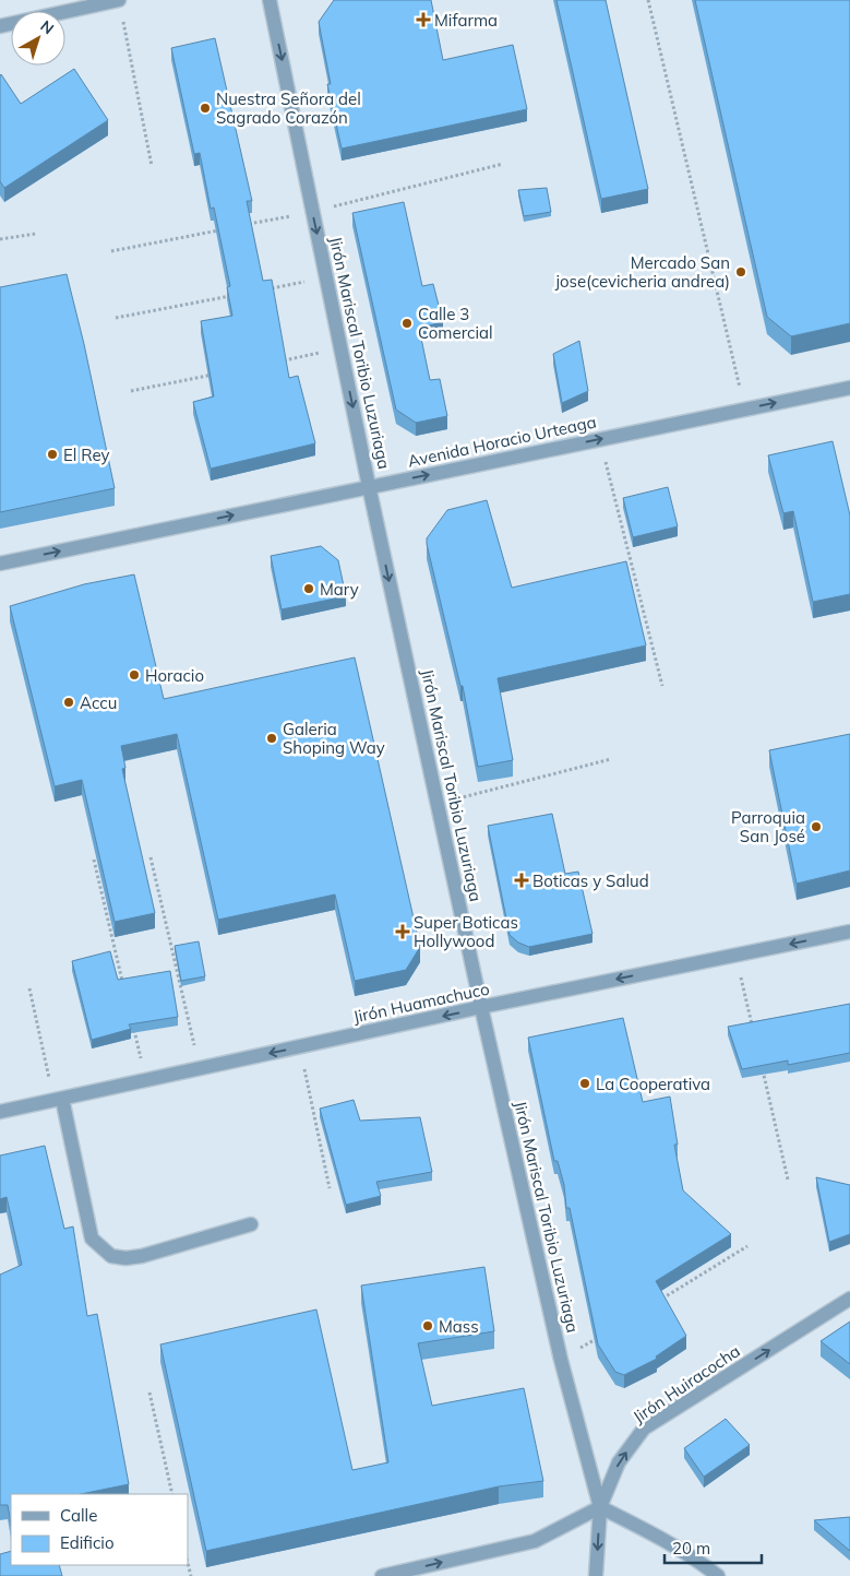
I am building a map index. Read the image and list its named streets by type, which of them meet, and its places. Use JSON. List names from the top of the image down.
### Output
{
  "streets": {
    "street": [
      "Jirón Mariscal Toribio Luzuriaga",
      "Avenida Horacio Urteaga",
      "Jirón Huamachuco",
      "Jirón Huiracocha"
    ]
  },
  "crossings": [
    ["Jirón Mariscal Toribio Luzuriaga", "Avenida Horacio Urteaga"],
    ["Jirón Mariscal Toribio Luzuriaga", "Jirón Huamachuco"],
    ["Jirón Mariscal Toribio Luzuriaga", "Jirón Huiracocha"]
  ],
  "one_way": [
    "Jirón Mariscal Toribio Luzuriaga",
    "Avenida Horacio Urteaga",
    "Jirón Huamachuco",
    "Jirón Huiracocha"
  ],
  "places": {
    "health": ["Mifarma", "Boticas y Salud", "Super Boticas Hollywood"],
    "other": [
      "Nuestra Señora del Sagrado Corazón",
      "Mercado San jose(cevicheria andrea)",
      "Calle 3 Comercial",
      "El Rey",
      "Mary",
      "Horacio",
      "Accu",
      "Galeria Shoping Way",
      "Parroquia San José",
      "La Cooperativa",
      "Mass"
    ]
  },
  "legend": ["Calle", "Edificio"],
  "scale_bar": "20 m",
  "north": "top right"
}
